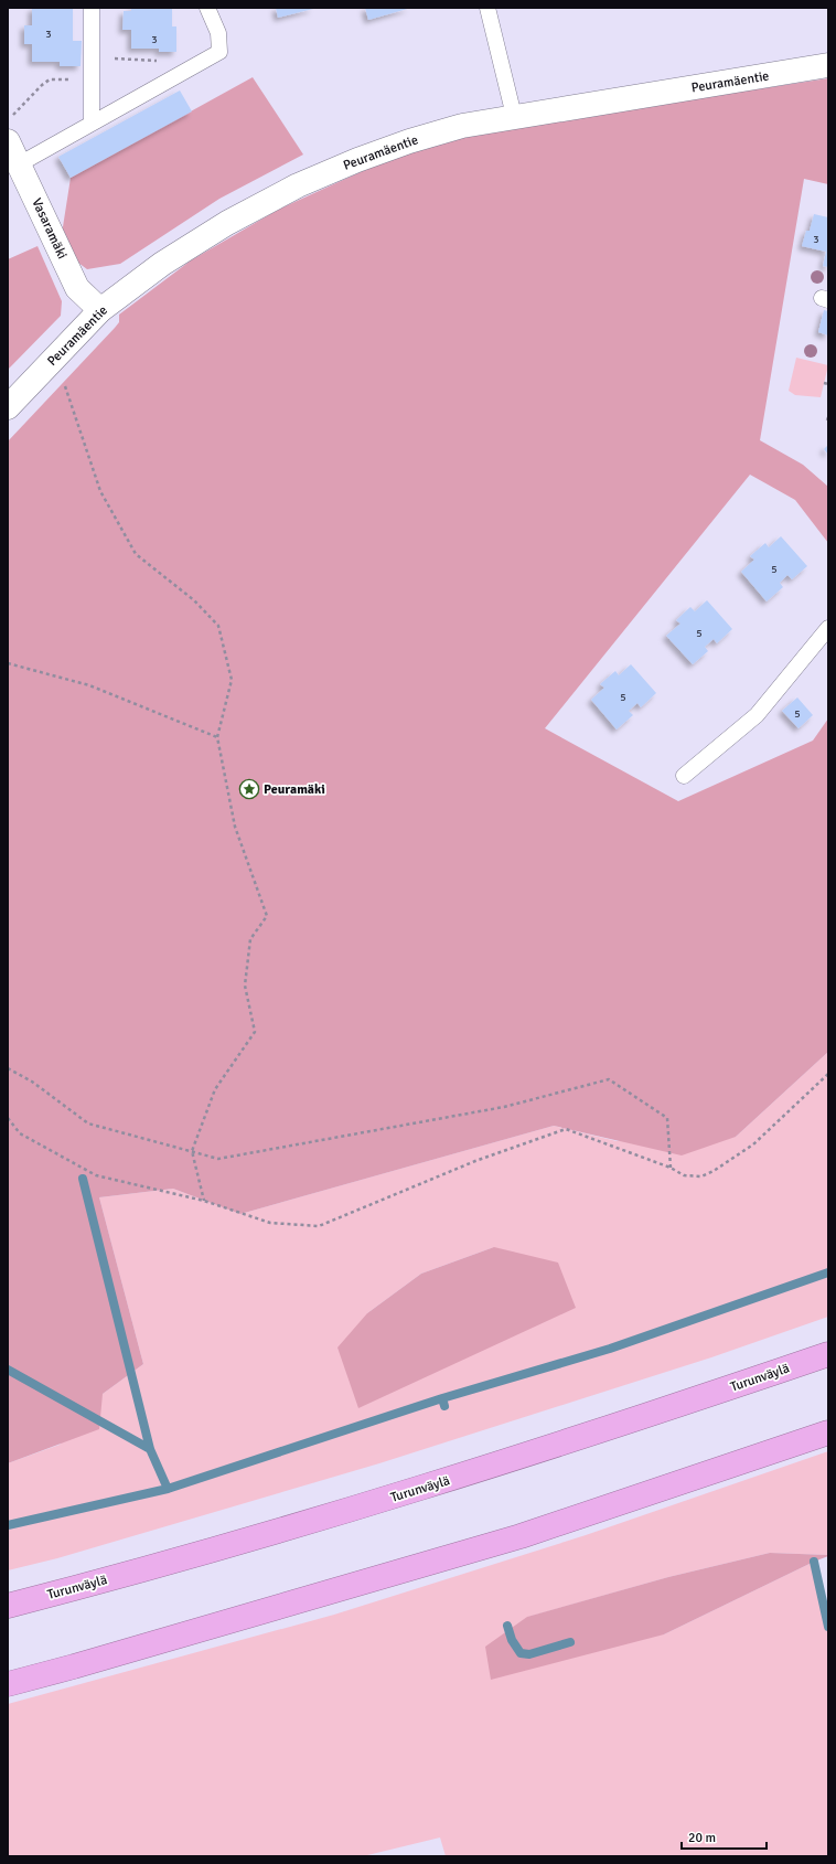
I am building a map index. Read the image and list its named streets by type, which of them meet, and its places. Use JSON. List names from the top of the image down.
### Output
{
  "streets": {
    "highway": ["Turunväylä"],
    "street": ["Peuramäentie", "Vasaramäki"]
  },
  "crossings": [
    ["Peuramäentie", "Vasaramäki"]
  ],
  "places": {
    "place": ["Peuramäki"]
  },
  "house_numbers": [
    "3",
    "3",
    "3",
    "5",
    "5",
    "5",
    "5"
  ],
  "scale_bar": "20 m"
}
